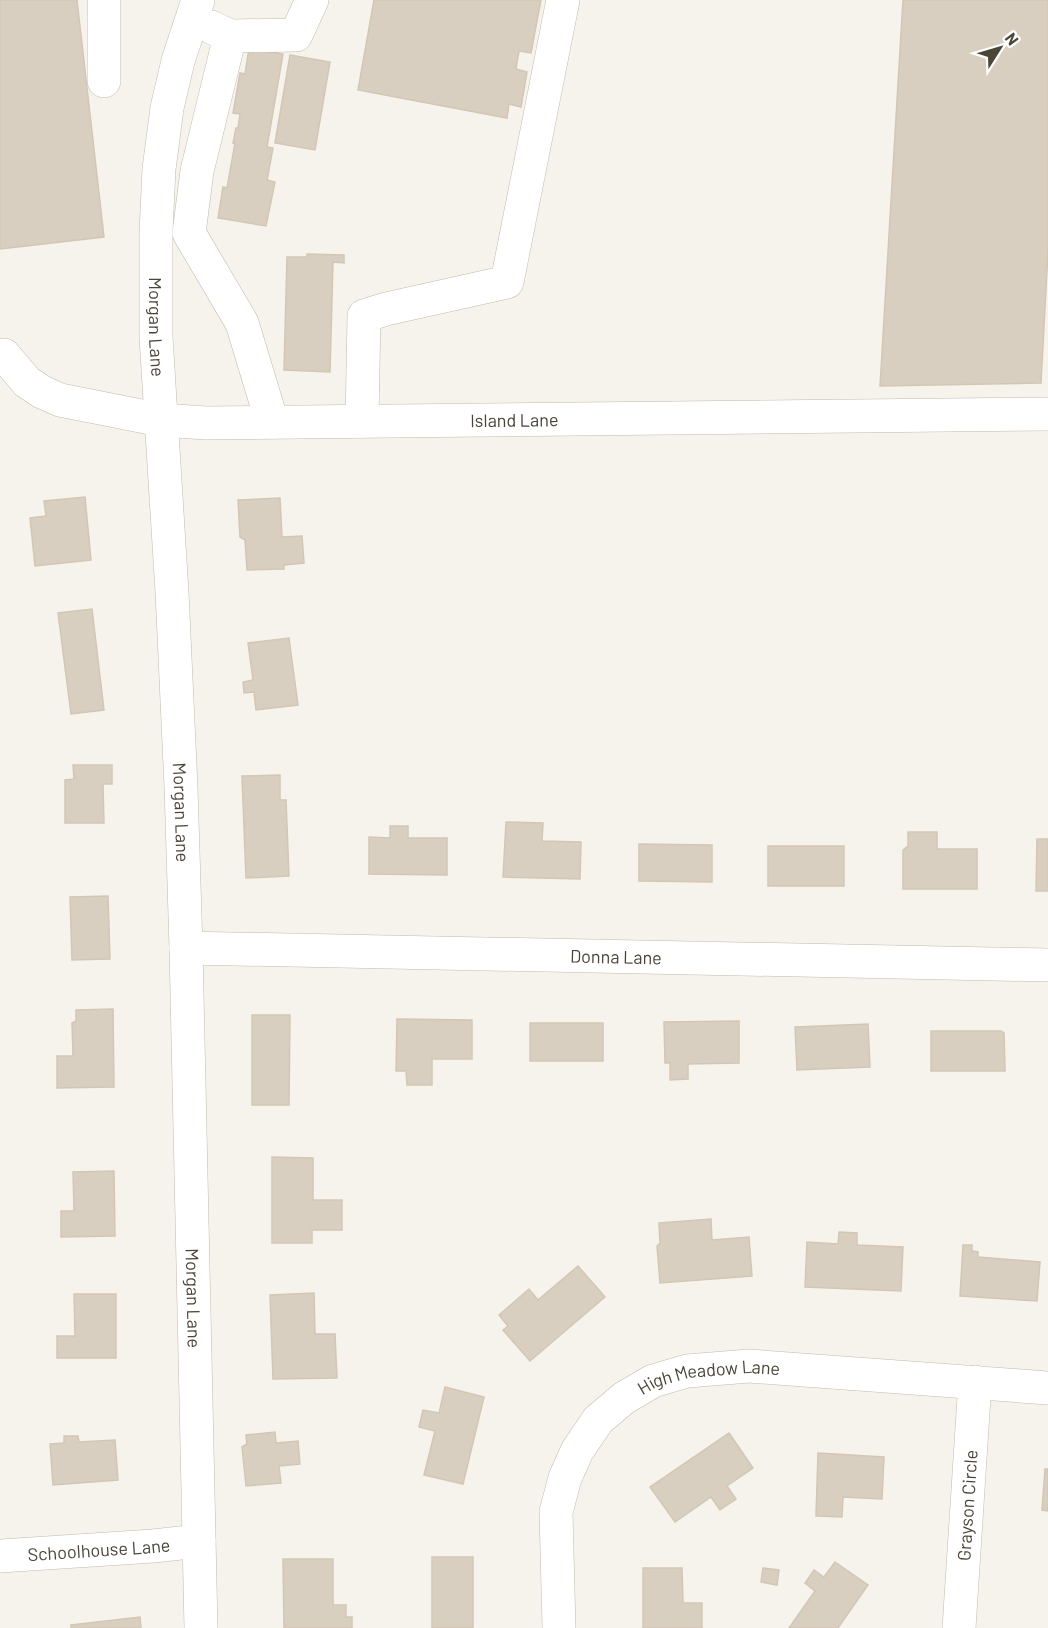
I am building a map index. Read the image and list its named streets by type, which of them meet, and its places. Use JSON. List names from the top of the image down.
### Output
{
  "streets": {
    "street": [
      "Morgan Lane",
      "Island Lane",
      "Donna Lane",
      "High Meadow Lane",
      "Grayson Circle",
      "Schoolhouse Lane"
    ]
  },
  "crossings": [
    ["Morgan Lane", "Island Lane"],
    ["Morgan Lane", "Donna Lane"],
    ["Morgan Lane", "Schoolhouse Lane"],
    ["High Meadow Lane", "Grayson Circle"]
  ],
  "north": "top right"
}
